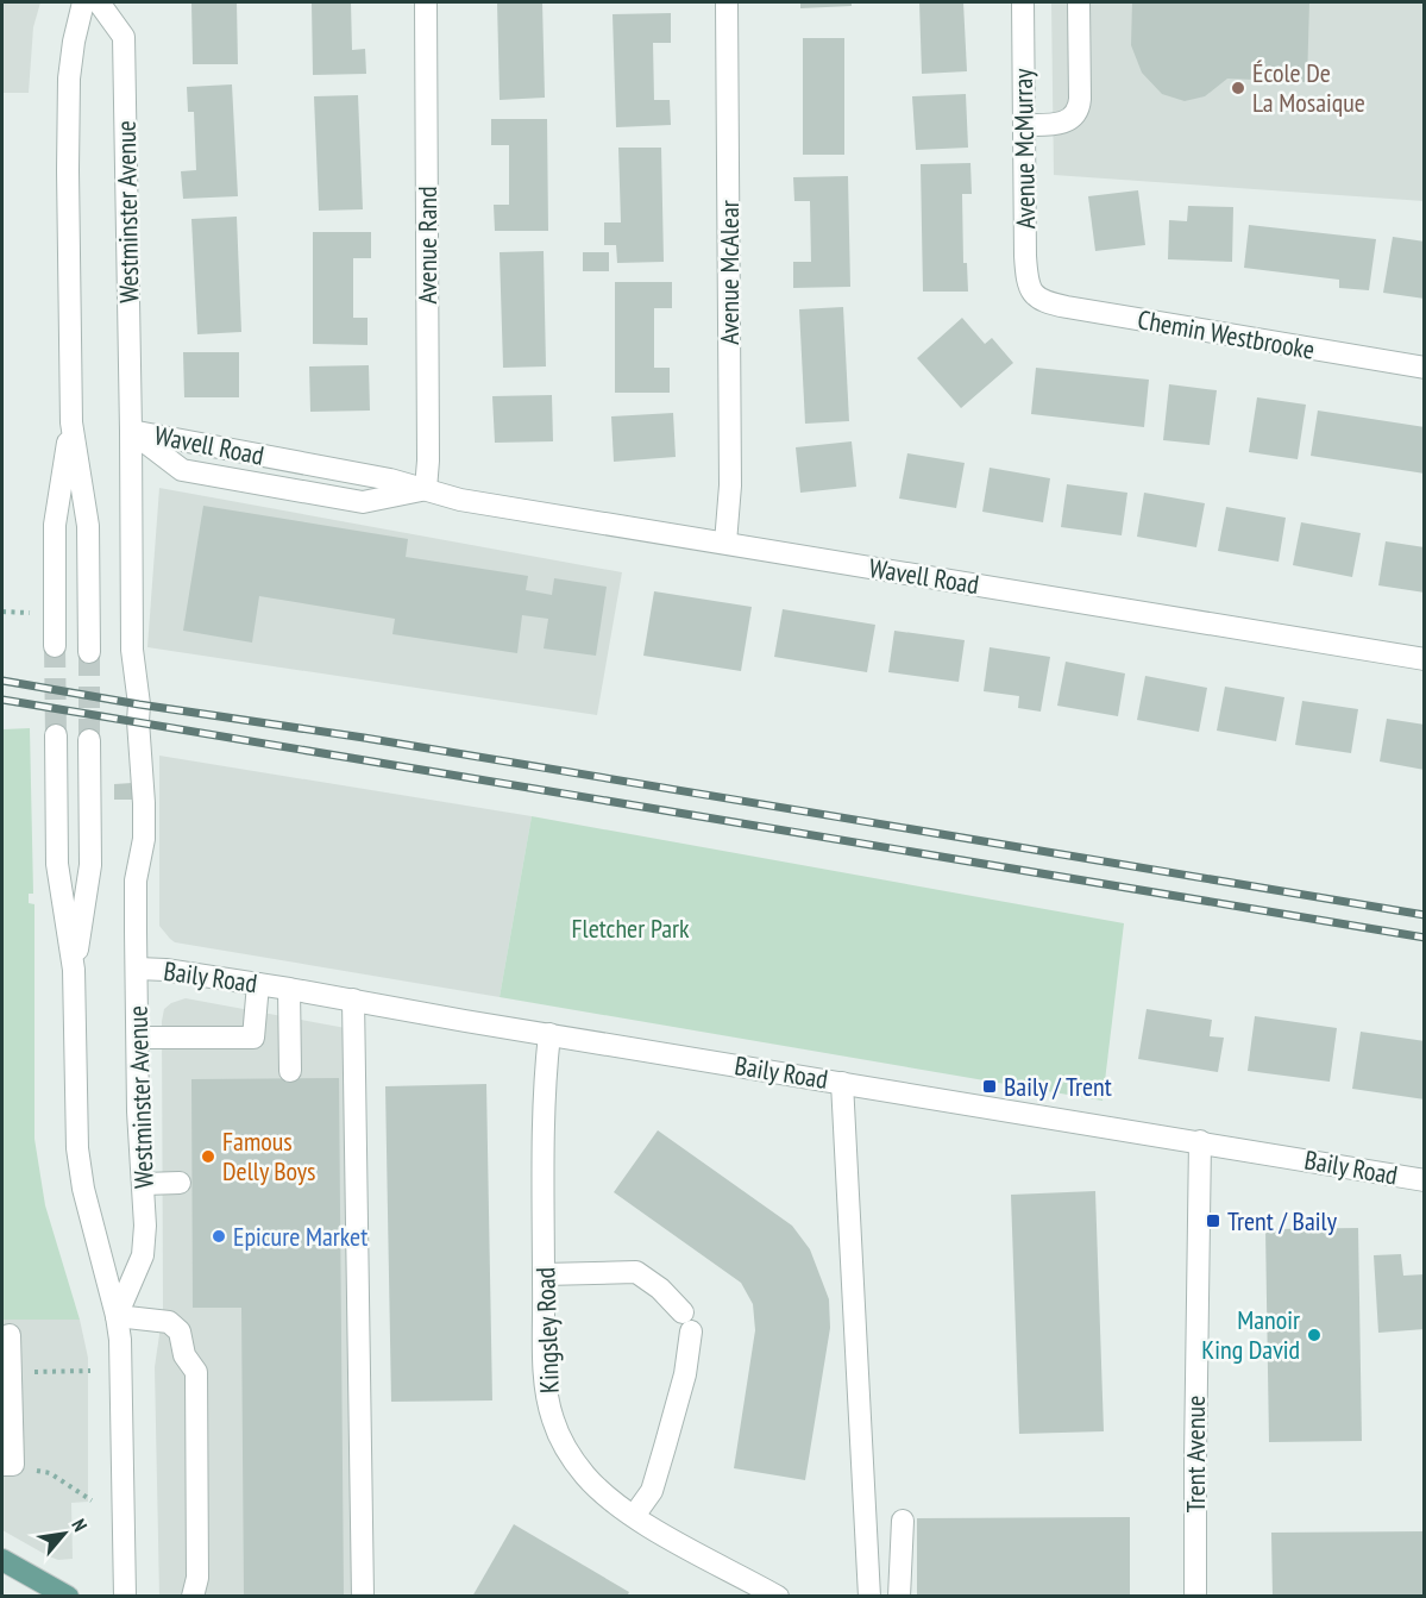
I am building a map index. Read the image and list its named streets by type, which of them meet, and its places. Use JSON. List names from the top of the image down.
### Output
{
  "streets": {
    "street": [
      "Avenue McMurray",
      "Westminster Avenue",
      "Avenue Rand",
      "Avenue McAlear",
      "Chemin Westbrooke",
      "Wavell Road",
      "Baily Road",
      "Kingsley Road",
      "Trent Avenue"
    ]
  },
  "crossings": [
    ["Avenue McMurray", "Chemin Westbrooke"],
    ["Westminster Avenue", "Wavell Road"],
    ["Westminster Avenue", "Baily Road"],
    ["Avenue Rand", "Wavell Road"],
    ["Avenue McAlear", "Wavell Road"],
    ["Baily Road", "Kingsley Road"],
    ["Baily Road", "Trent Avenue"]
  ],
  "parks": ["Fletcher Park"],
  "places": {
    "other": [
      "École De La Mosaique",
      "Famous Delly Boys",
      "Epicure Market",
      "Manoir King David"
    ],
    "transit": ["Baily / Trent", "Trent / Baily"]
  },
  "north": "top right"
}
